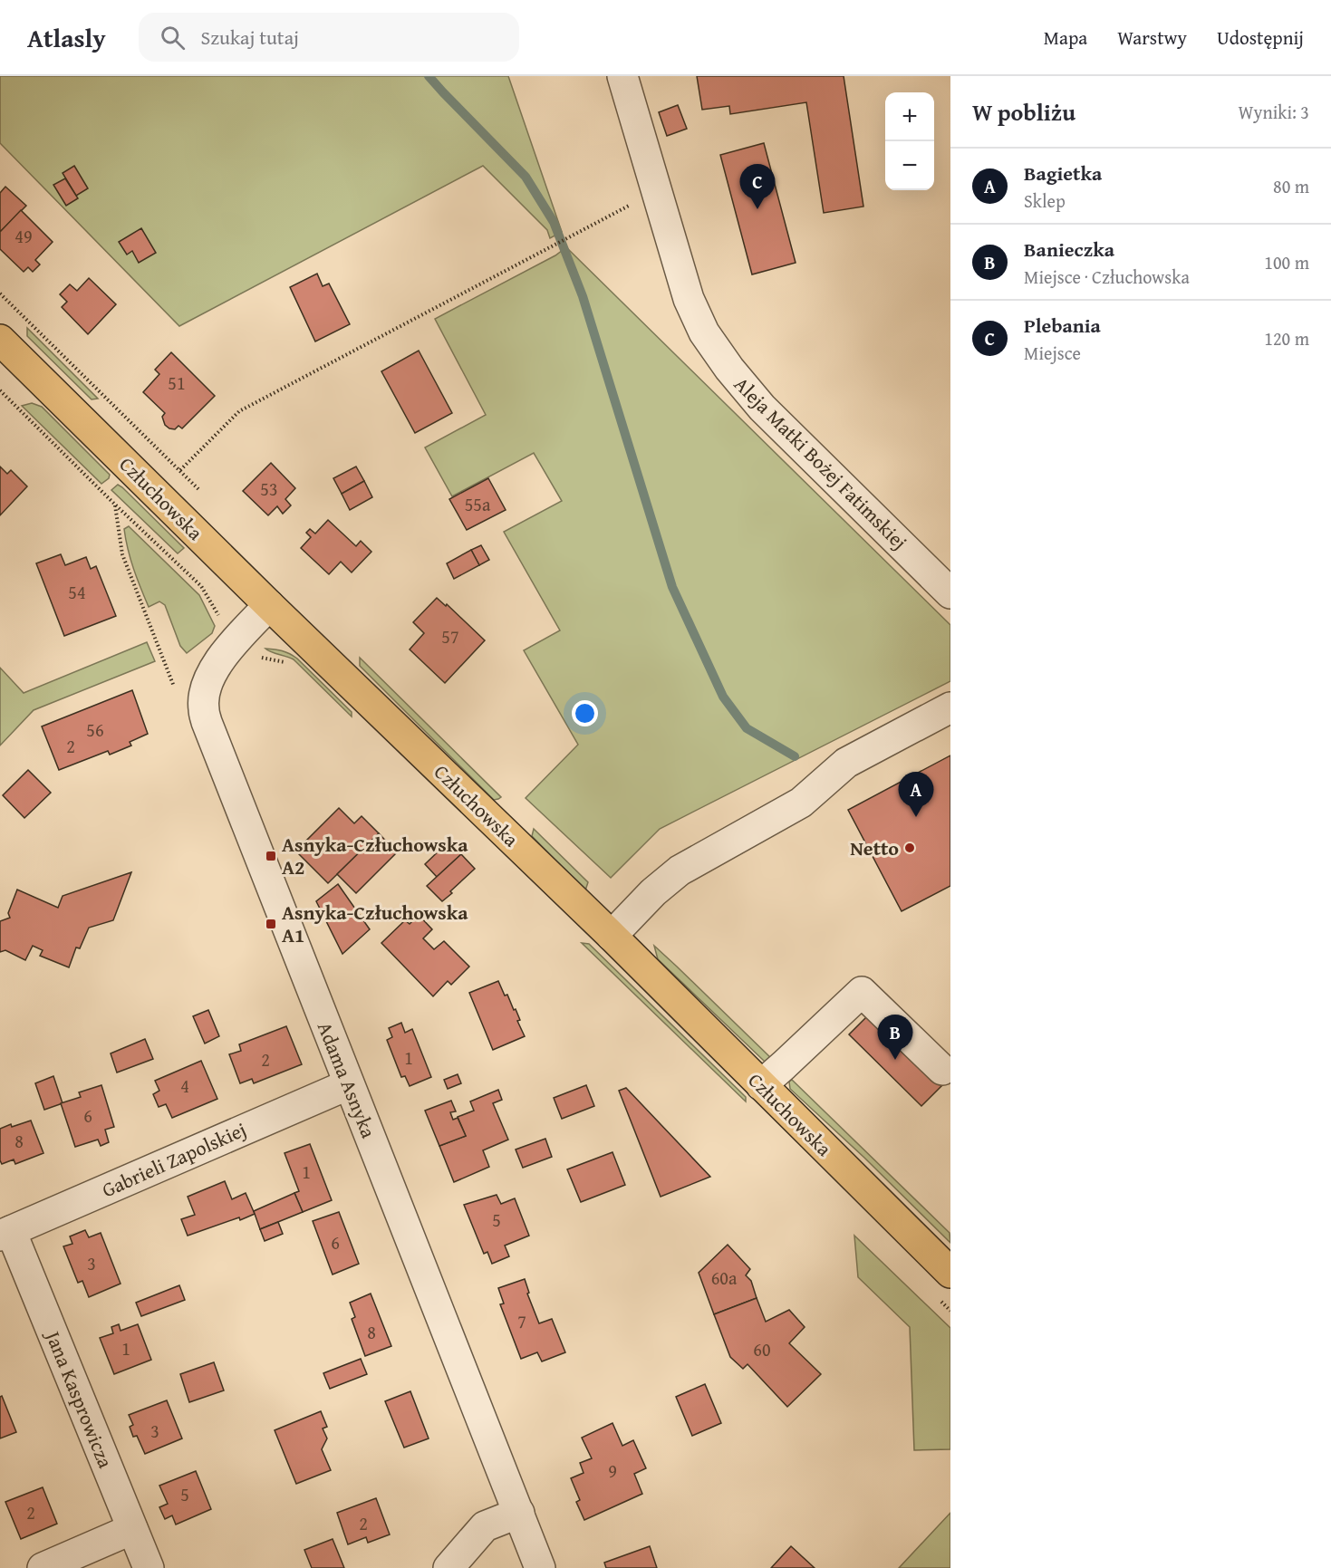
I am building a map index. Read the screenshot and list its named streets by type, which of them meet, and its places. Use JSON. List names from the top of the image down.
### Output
{
  "streets": {
    "main road": ["Człuchowska"],
    "street": [
      "Aleja Matki Bożej Fatimskiej",
      "Adama Asnyka",
      "Gabrieli Zapolskiej",
      "Jana Kasprowicza"
    ]
  },
  "crossings": [
    ["Człuchowska", "Adama Asnyka"],
    ["Adama Asnyka", "Gabrieli Zapolskiej"],
    ["Gabrieli Zapolskiej", "Jana Kasprowicza"]
  ],
  "places": {
    "other": ["Netto"],
    "transit": ["Asnyka-Człuchowska A2", "Asnyka-Człuchowska A1"]
  },
  "house_numbers": [
    "49",
    "51",
    "53",
    "55a",
    "54",
    "57",
    "56",
    "2",
    "1",
    "2",
    "4",
    "6",
    "8",
    "1",
    "5",
    "6",
    "3",
    "60a",
    "7",
    "8",
    "1",
    "60",
    "3",
    "9",
    "5",
    "2",
    "2"
  ],
  "page": {
    "header": "Atlasly",
    "search": "Szukaj tutaj",
    "nav": ["Mapa", "Warstwy", "Udostępnij"],
    "heading": ["W pobliżu", "Wyniki: 3"],
    "map_buttons": ["+", "−"],
    "list": [
      {
        "mark": "A",
        "name": "Bagietka",
        "note": "Sklep",
        "value": "80 m"
      },
      {
        "mark": "B",
        "name": "Banieczka",
        "note": "Miejsce · Człuchowska",
        "value": "100 m"
      },
      {
        "mark": "C",
        "name": "Plebania",
        "note": "Miejsce",
        "value": "120 m"
      }
    ],
    "pins": ["C", "A", "B"]
  }
}
